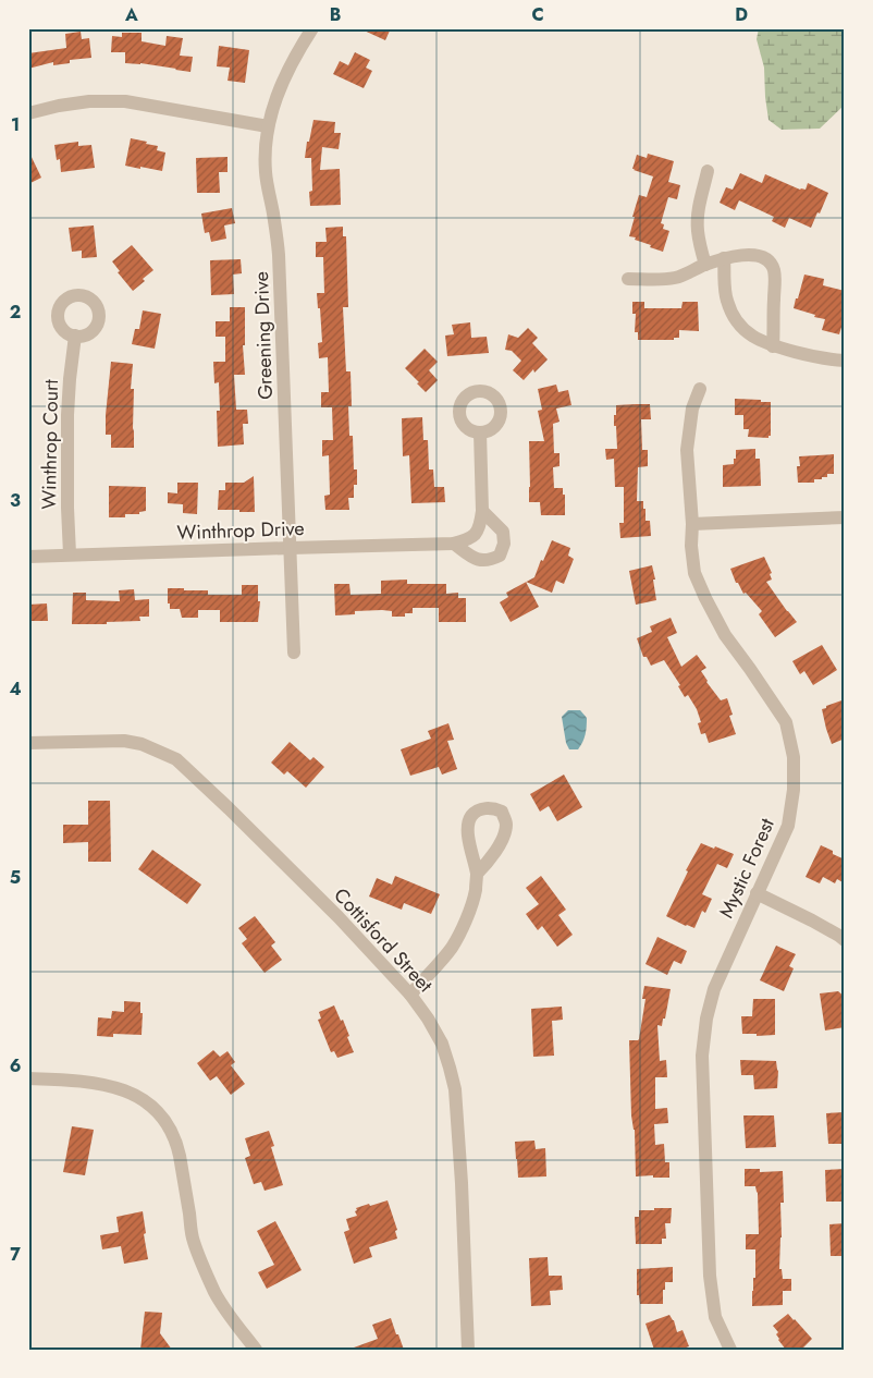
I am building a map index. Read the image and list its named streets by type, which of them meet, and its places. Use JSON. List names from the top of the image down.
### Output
{
  "streets": {
    "street": [
      "Greening Drive",
      "Winthrop Court",
      "Winthrop Drive",
      "Mystic Forest",
      "Cottisford Street"
    ]
  },
  "crossings": [
    ["Greening Drive", "Winthrop Drive"],
    ["Winthrop Court", "Winthrop Drive"]
  ],
  "grid": {
    "columns": [
      "A",
      "B",
      "C",
      "D"
    ],
    "rows": [
      "1",
      "2",
      "3",
      "4",
      "5",
      "6",
      "7"
    ]
  }
}
